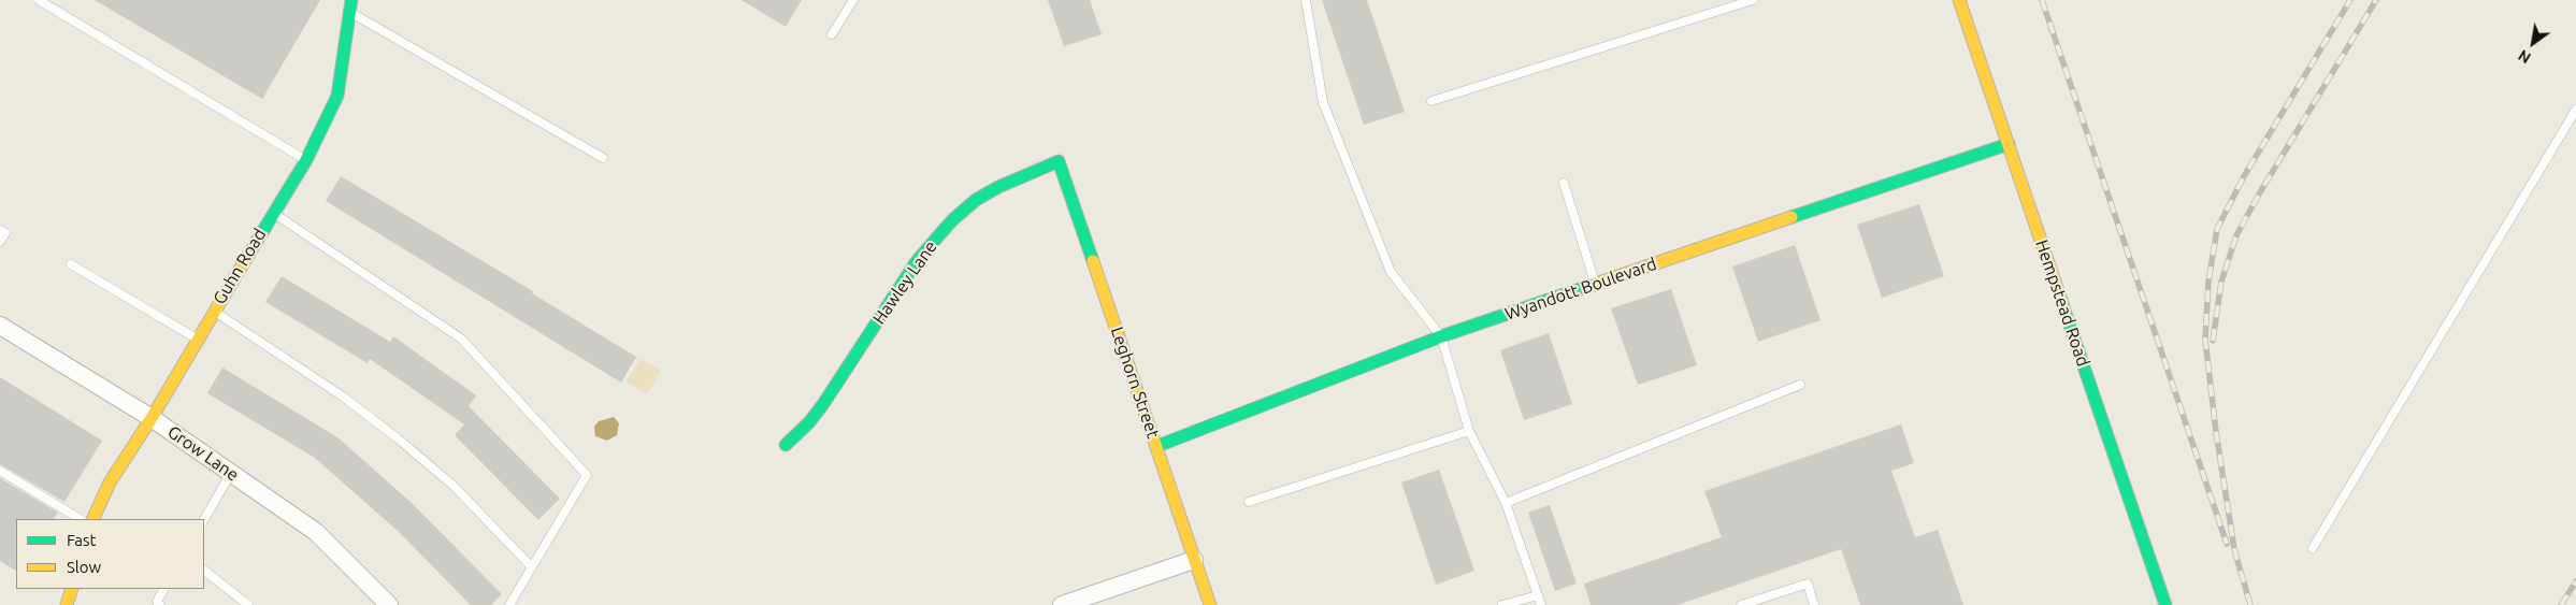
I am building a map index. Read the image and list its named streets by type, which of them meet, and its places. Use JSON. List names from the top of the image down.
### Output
{
  "streets": {
    "street": [
      "Guhn Road",
      "Hawley Lane",
      "Wyandott Boulevard",
      "Hempstead Road",
      "Leghorn Street",
      "Grow Lane"
    ]
  },
  "crossings": [
    ["Guhn Road", "Grow Lane"],
    ["Hawley Lane", "Leghorn Street"],
    ["Wyandott Boulevard", "Hempstead Road"],
    ["Wyandott Boulevard", "Leghorn Street"]
  ],
  "legend": ["Fast", "Slow"],
  "north": "bottom left"
}
